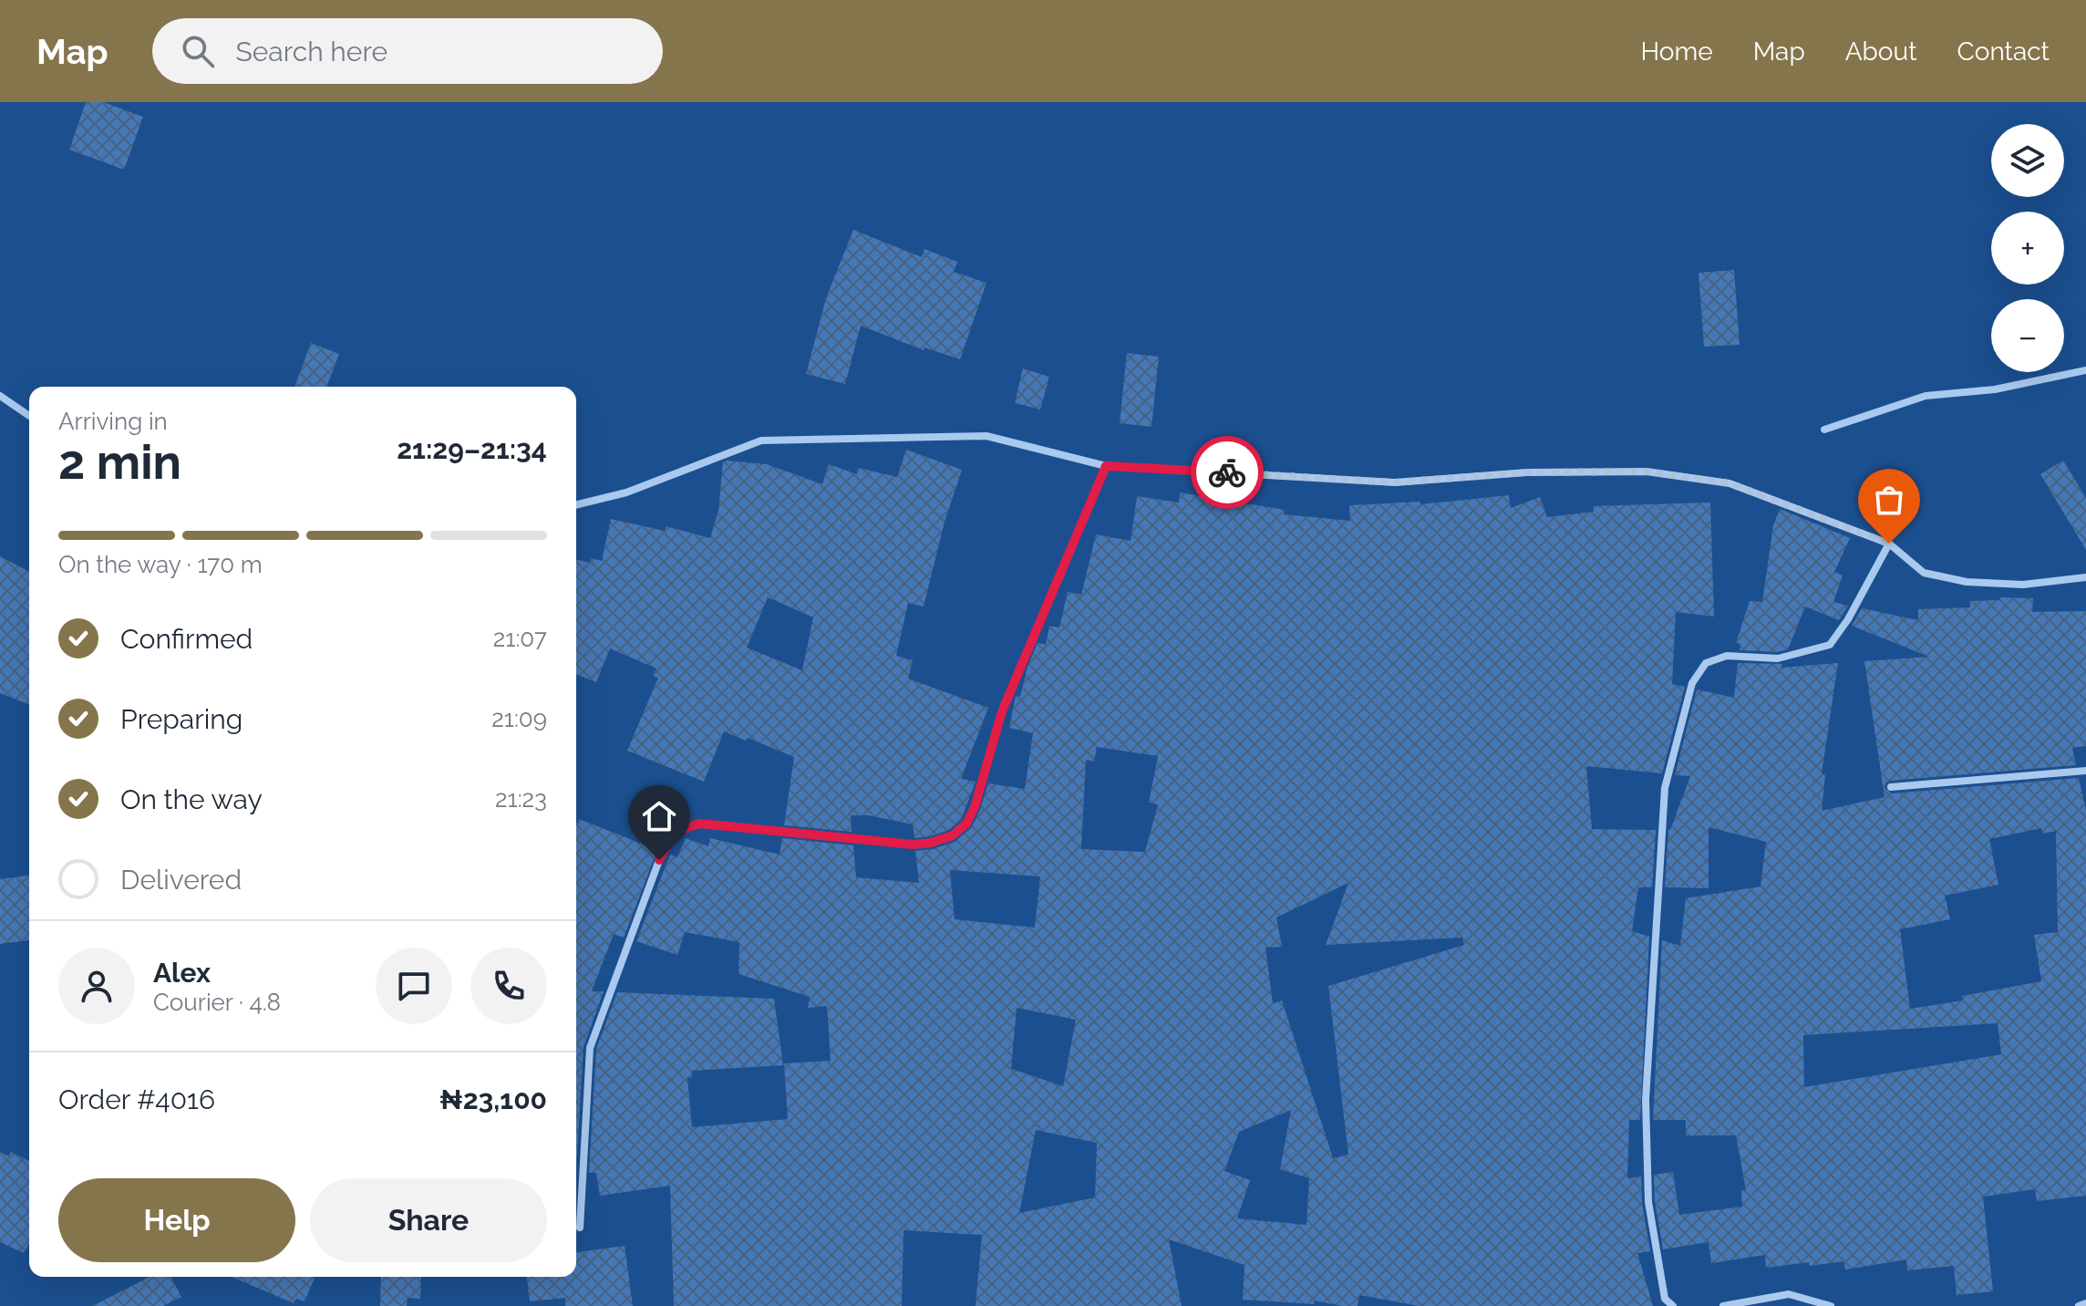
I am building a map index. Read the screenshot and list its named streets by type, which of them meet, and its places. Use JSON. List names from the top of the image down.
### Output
{
  "page": {
    "header": "Map",
    "search": "Search here",
    "nav": [
      "Home",
      "Map",
      "About",
      "Contact"
    ],
    "map_buttons": ["+", "−"],
    "heading": ["2 min", "Arriving in", "21:29–21:34"],
    "panel": [
      "Alex",
      "Courier · 4.8",
      "Order #4016",
      "₦23,100"
    ],
    "bar": "On the way · 170 m",
    "list": [
      ["Confirmed", "21:07"],
      ["Preparing", "21:09"],
      ["On the way", "21:23"],
      "Delivered"
    ],
    "buttons": ["Help", "Share"]
  }
}
